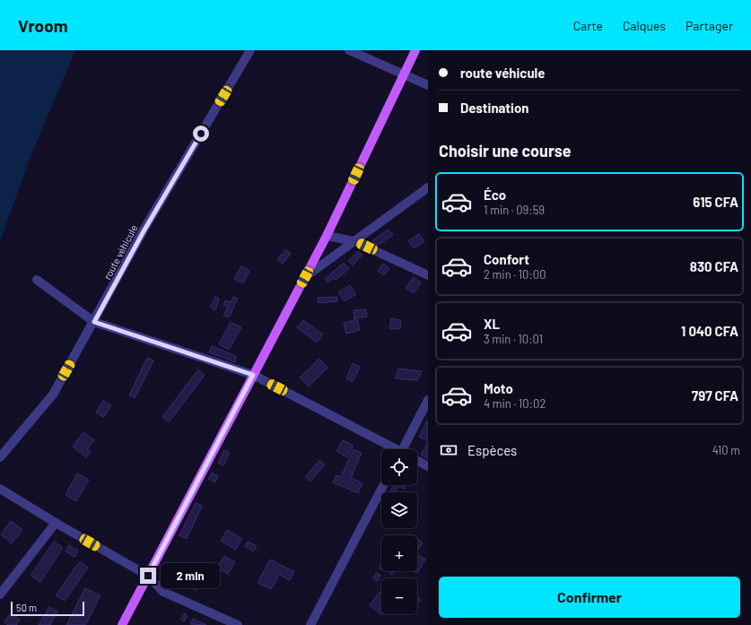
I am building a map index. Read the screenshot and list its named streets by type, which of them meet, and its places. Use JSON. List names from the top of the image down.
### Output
{
  "streets": {
    "street": ["route véhicule"]
  },
  "scale_bar": "50 m",
  "page": {
    "header": "Vroom",
    "nav": ["Carte", "Calques", "Partager"],
    "banner": ["route véhicule", "Destination"],
    "heading": "Choisir une course",
    "list": [
      {
        "name": "Éco",
        "note": "1 min · 09:59",
        "value": "615 CFA"
      },
      {
        "name": "Confort",
        "note": "2 min · 10:00",
        "value": "830 CFA"
      },
      {
        "name": "XL",
        "note": "3 min · 10:01",
        "value": "1 040 CFA"
      },
      {
        "name": "Moto",
        "note": "4 min · 10:02",
        "value": "797 CFA"
      }
    ],
    "pay": ["Espèces", "410 m"],
    "map_buttons": ["+", "−"],
    "bubble": "2 min",
    "buttons": "Confirmer",
    "scale": "50 m"
  }
}
